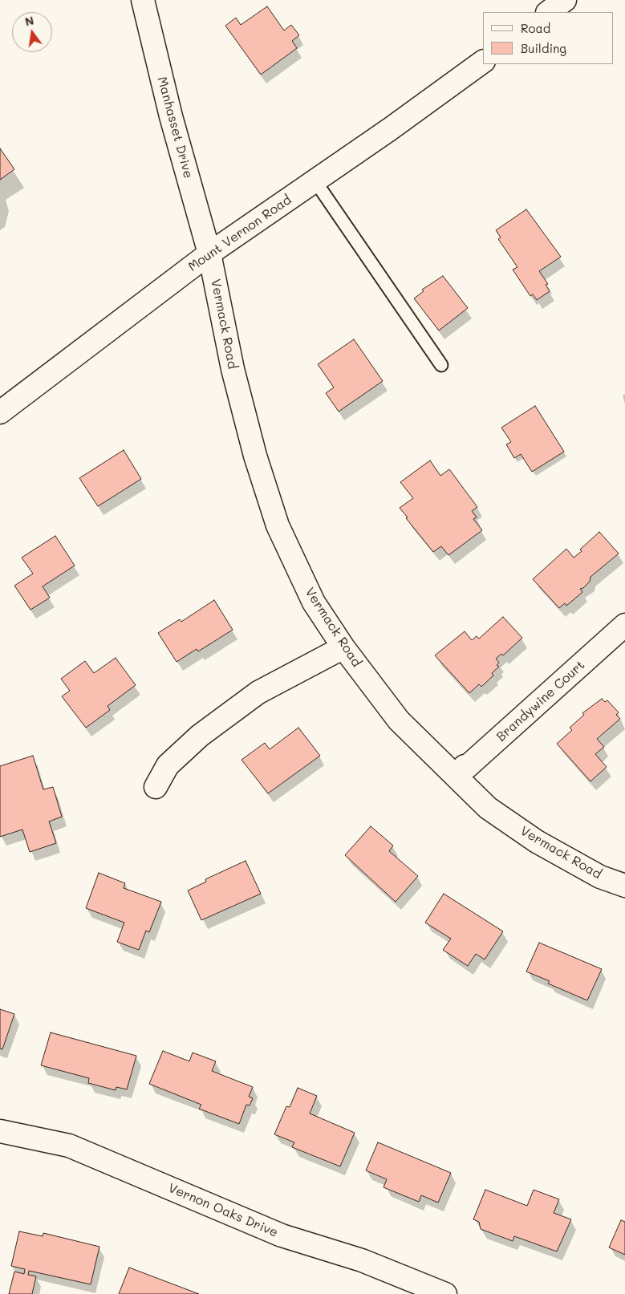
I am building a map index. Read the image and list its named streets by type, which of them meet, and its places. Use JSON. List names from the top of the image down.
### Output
{
  "streets": {
    "street": [
      "Manhasset Drive",
      "Mount Vernon Road",
      "Vermack Road",
      "Brandywine Court",
      "Vernon Oaks Drive"
    ]
  },
  "crossings": [
    ["Manhasset Drive", "Mount Vernon Road"],
    ["Manhasset Drive", "Vermack Road"],
    ["Mount Vernon Road", "Vermack Road"],
    ["Vermack Road", "Brandywine Court"]
  ],
  "legend": ["Road", "Building"],
  "north": "top"
}
